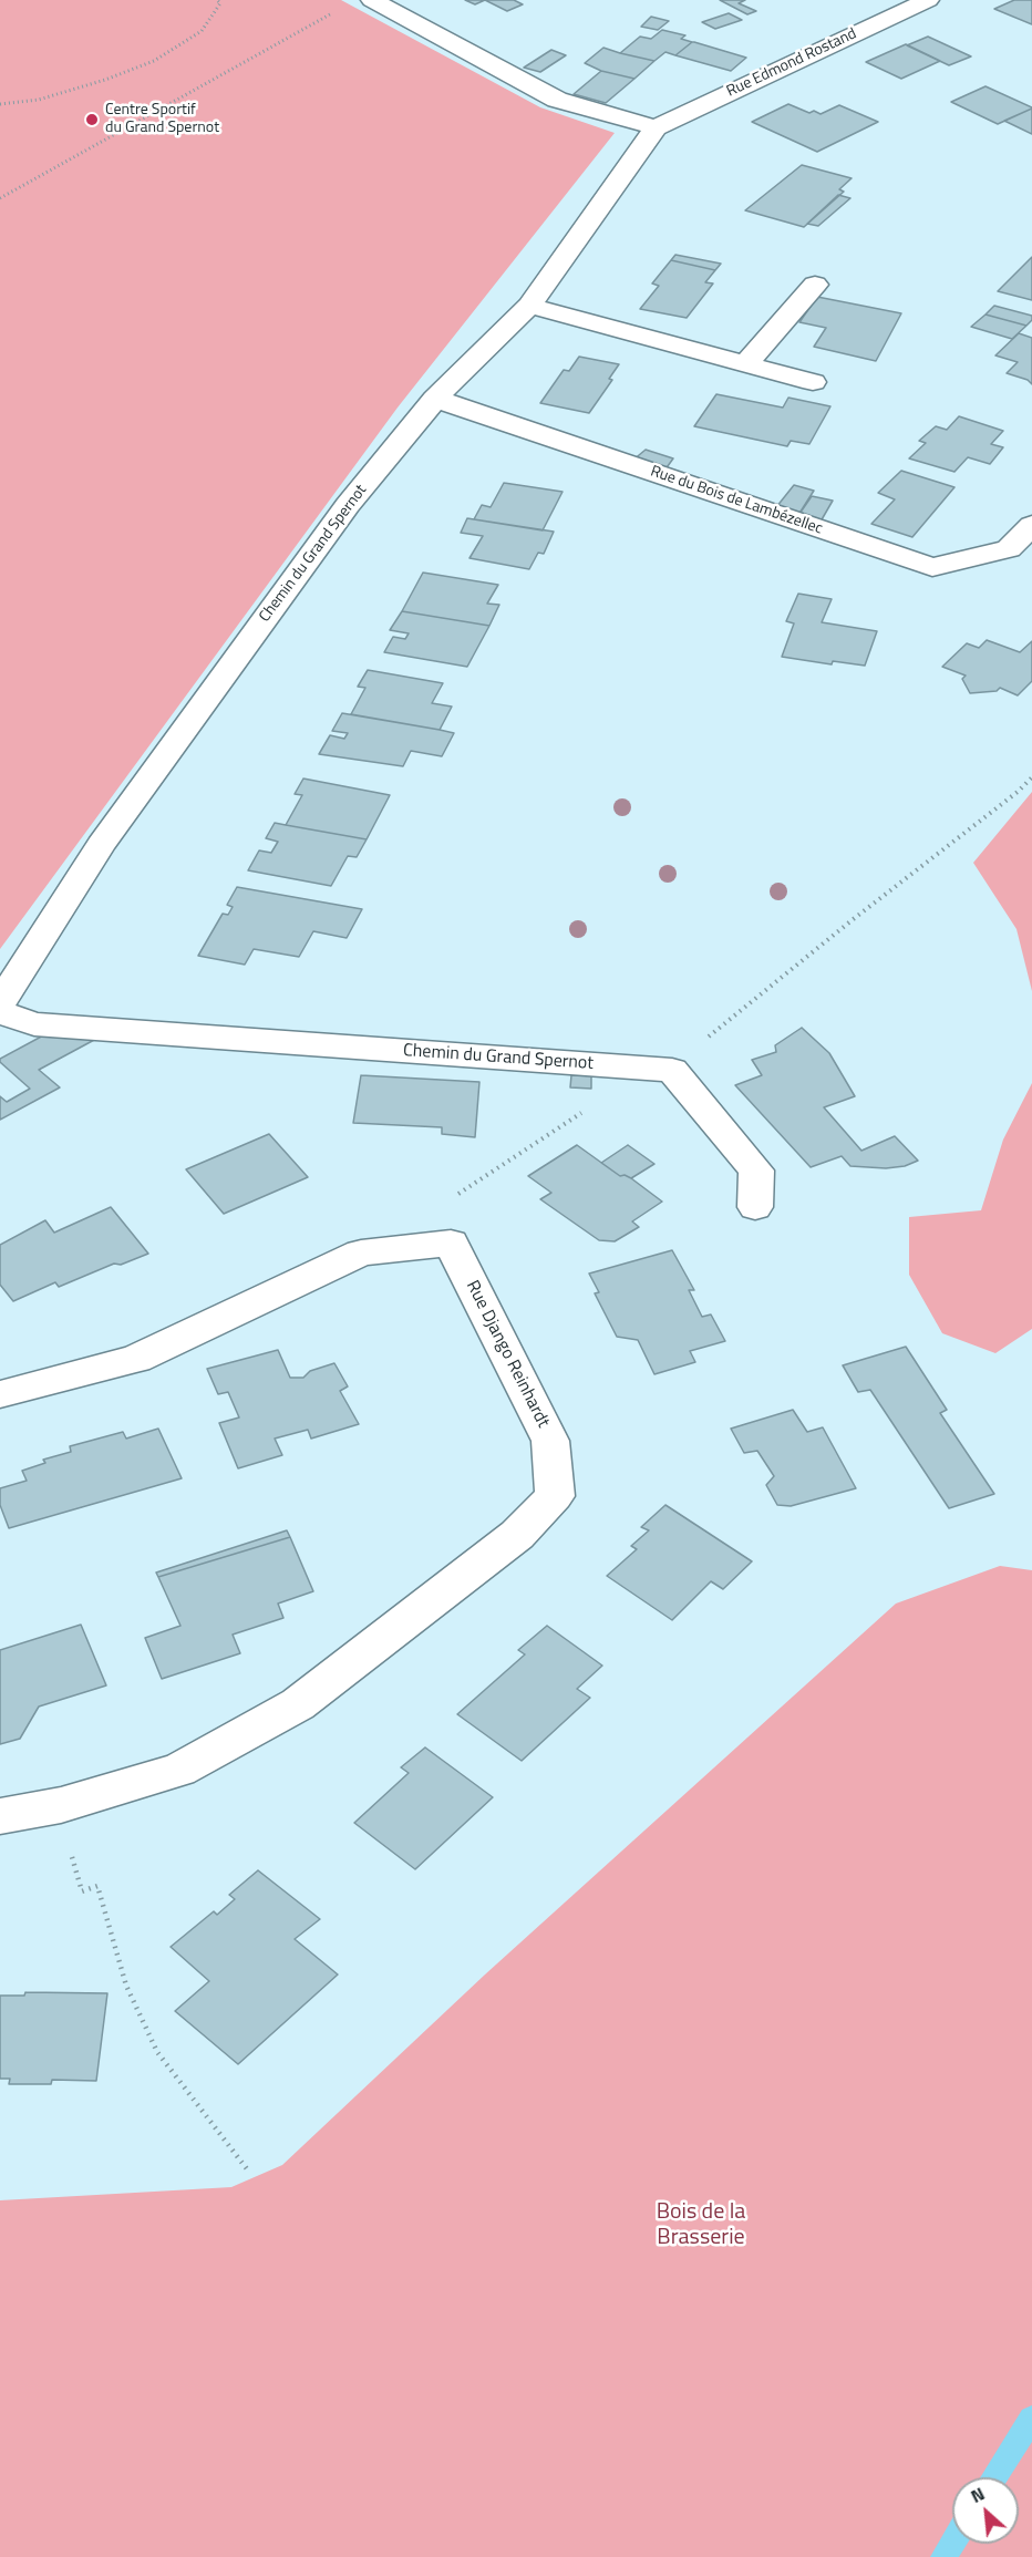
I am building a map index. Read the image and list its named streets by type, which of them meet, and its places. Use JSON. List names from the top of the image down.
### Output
{
  "streets": {
    "street": [
      "Rue Edmond Rostand",
      "Rue du Bois de Lambézellec",
      "Chemin du Grand Spernot",
      "Rue Django Reinhardt"
    ]
  },
  "crossings": [
    ["Rue Edmond Rostand", "Chemin du Grand Spernot"],
    ["Rue du Bois de Lambézellec", "Chemin du Grand Spernot"]
  ],
  "parks": ["Bois de la Brasserie"],
  "places": ["Centre Sportif du Grand Spernot"],
  "north": "top left"
}
